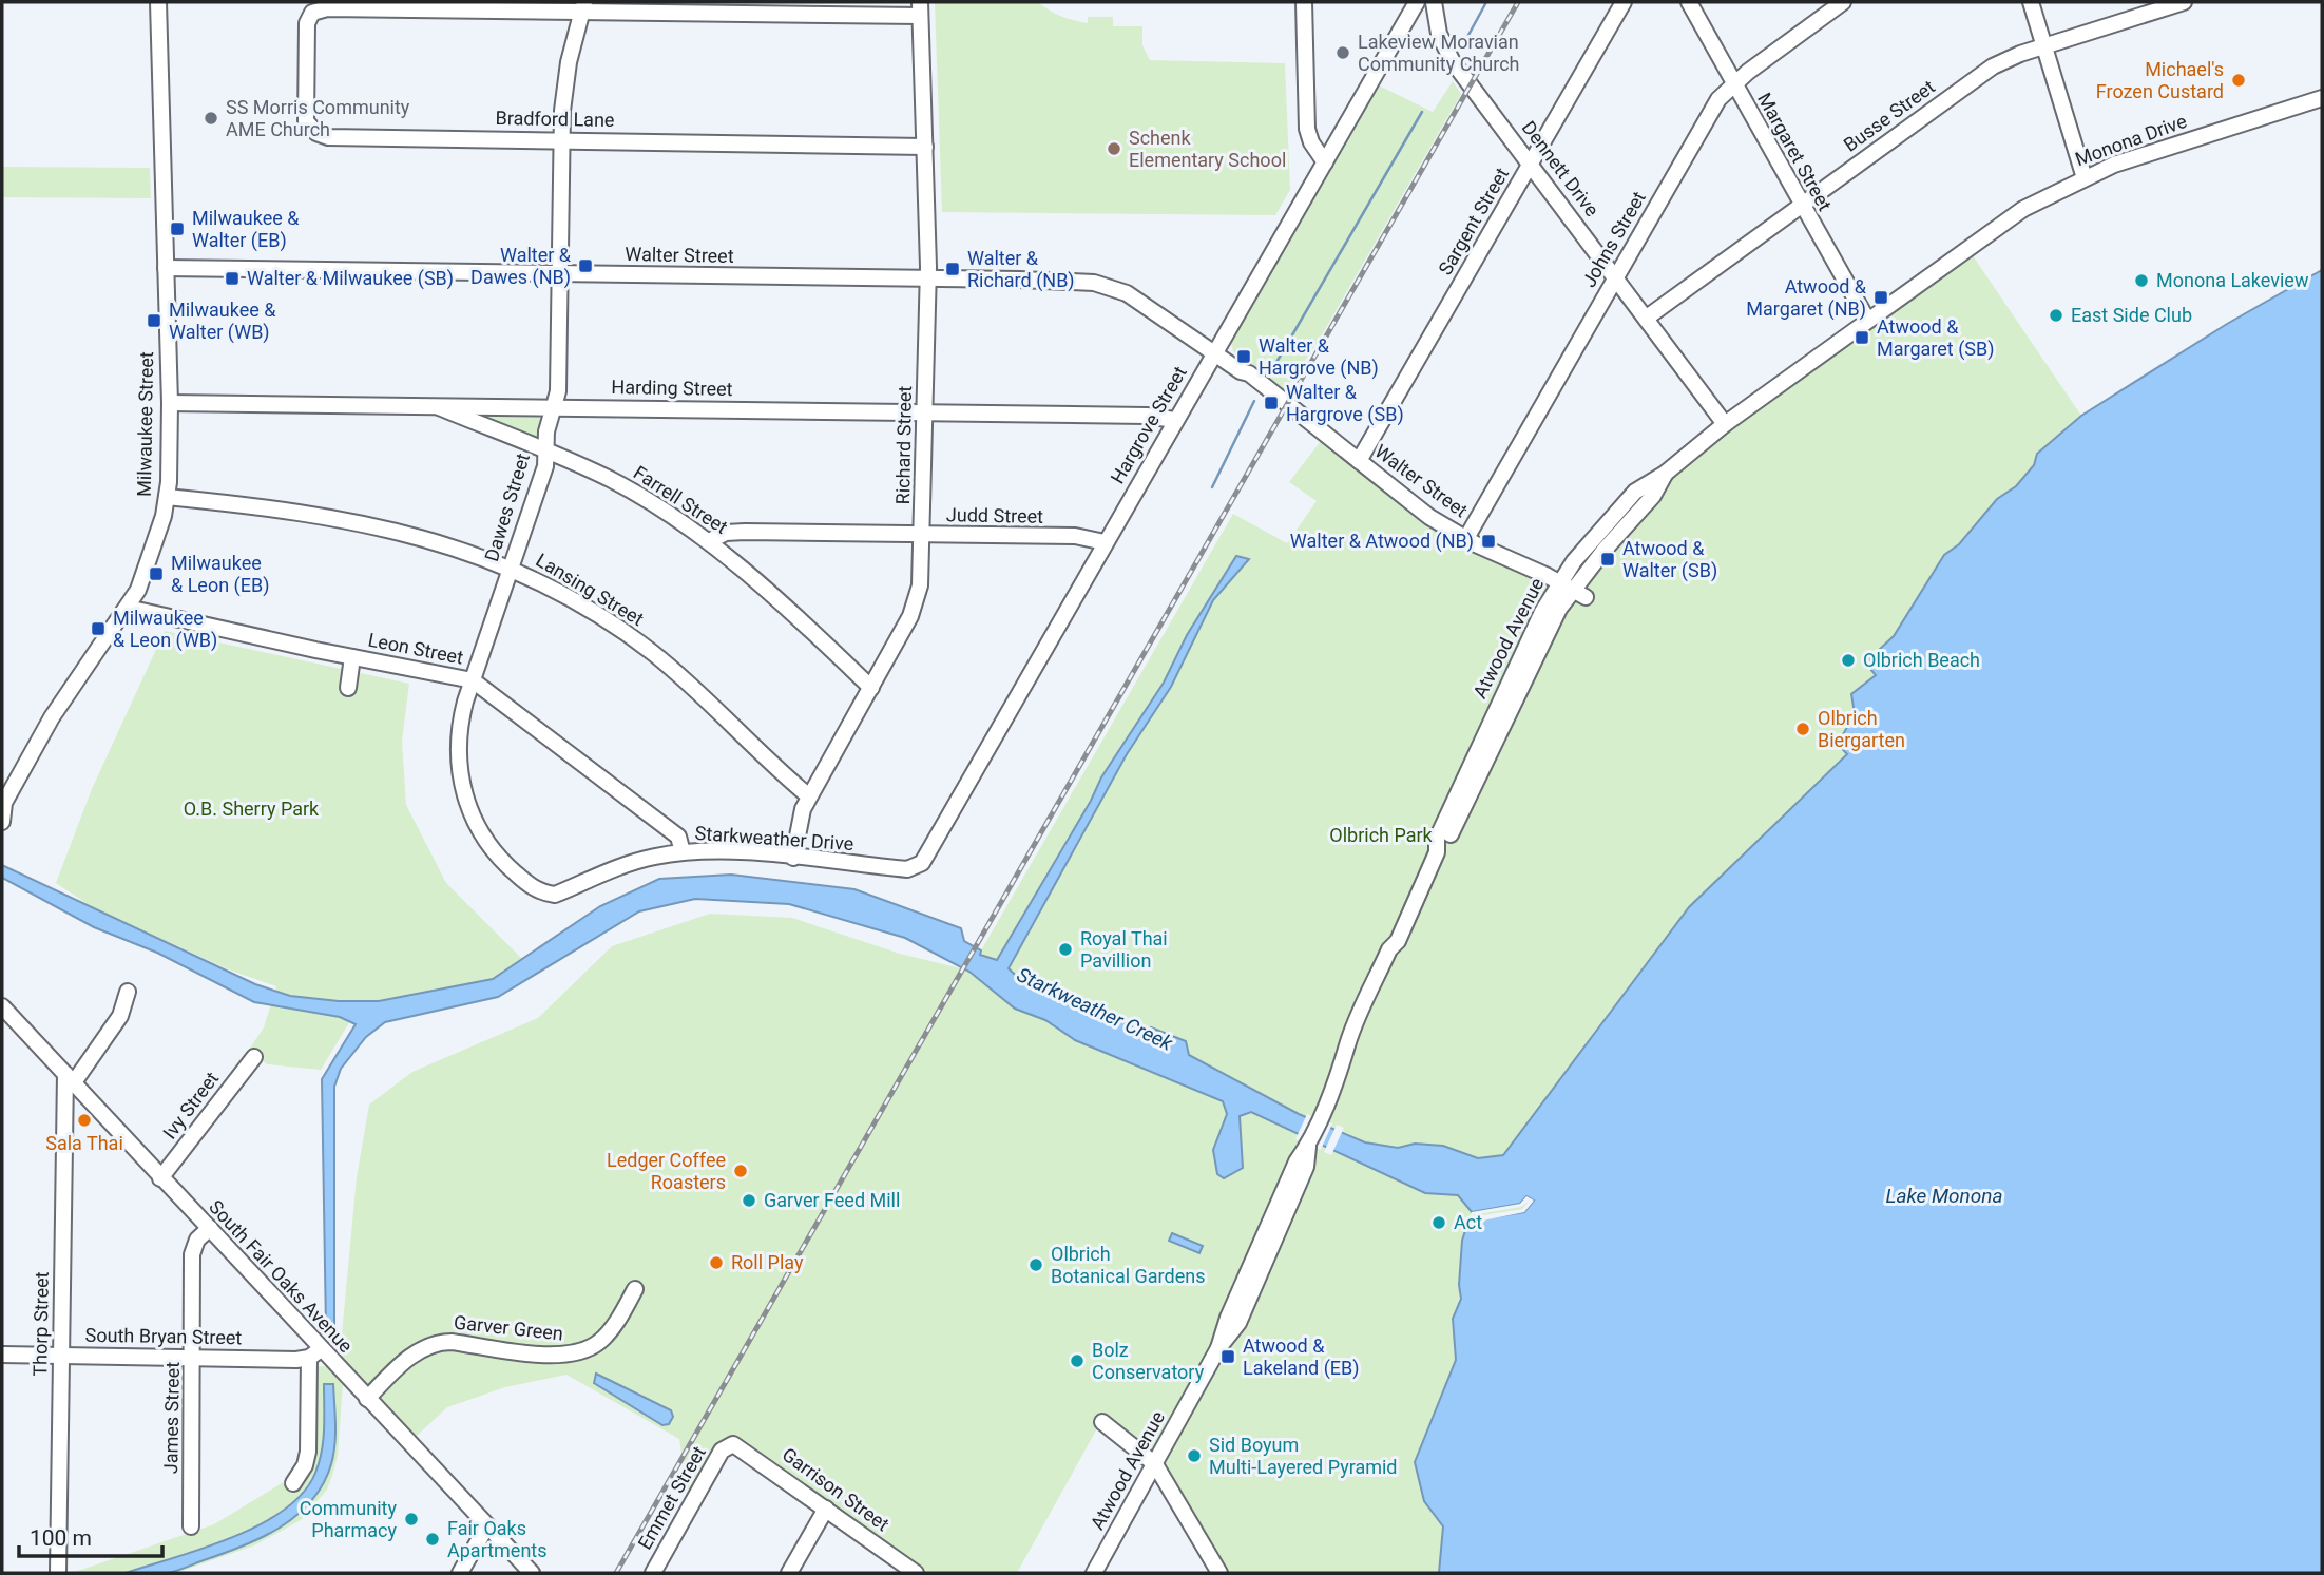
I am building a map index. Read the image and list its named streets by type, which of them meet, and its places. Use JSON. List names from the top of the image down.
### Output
{
  "streets": {
    "street": [
      "Busse Street",
      "Bradford Lane",
      "Monona Drive",
      "Margaret Street",
      "Dennett Drive",
      "Sargent Street",
      "Johns Street",
      "Walter Street",
      "Harding Street",
      "Milwaukee Street",
      "Hargrove Street",
      "Richard Street",
      "Farrell Street",
      "Dawes Street",
      "Judd Street",
      "Lansing Street",
      "Atwood Avenue",
      "Leon Street",
      "Starkweather Drive",
      "Ivy Street",
      "South Fair Oaks Avenue",
      "Thorp Street",
      "Garver Green",
      "South Bryan Street",
      "James Street",
      "Garrison Street",
      "Emmet Street"
    ]
  },
  "crossings": [
    ["Busse Street", "Margaret Street"],
    ["Busse Street", "Dennett Drive"],
    ["Bradford Lane", "Richard Street"],
    ["Bradford Lane", "Dawes Street"],
    ["Monona Drive", "Atwood Avenue"],
    ["Margaret Street", "Johns Street"],
    ["Margaret Street", "Atwood Avenue"],
    ["Dennett Drive", "Sargent Street"],
    ["Dennett Drive", "Johns Street"],
    ["Dennett Drive", "Atwood Avenue"],
    ["Sargent Street", "Walter Street"],
    ["Johns Street", "Walter Street"],
    ["Walter Street", "Milwaukee Street"],
    ["Walter Street", "Hargrove Street"],
    ["Walter Street", "Richard Street"],
    ["Walter Street", "Dawes Street"],
    ["Walter Street", "Atwood Avenue"],
    ["Harding Street", "Milwaukee Street"],
    ["Harding Street", "Hargrove Street"],
    ["Harding Street", "Richard Street"],
    ["Harding Street", "Farrell Street"],
    ["Harding Street", "Dawes Street"],
    ["Milwaukee Street", "Lansing Street"],
    ["Milwaukee Street", "Leon Street"],
    ["Hargrove Street", "Judd Street"],
    ["Hargrove Street", "Starkweather Drive"],
    ["Richard Street", "Farrell Street"],
    ["Richard Street", "Judd Street"],
    ["Richard Street", "Lansing Street"],
    ["Richard Street", "Starkweather Drive"],
    ["Farrell Street", "Dawes Street"],
    ["Farrell Street", "Judd Street"],
    ["Dawes Street", "Lansing Street"],
    ["Dawes Street", "Leon Street"],
    ["Dawes Street", "Starkweather Drive"],
    ["Leon Street", "Starkweather Drive"],
    ["Ivy Street", "South Fair Oaks Avenue"],
    ["South Fair Oaks Avenue", "Thorp Street"],
    ["South Fair Oaks Avenue", "Garver Green"],
    ["South Fair Oaks Avenue", "South Bryan Street"],
    ["South Fair Oaks Avenue", "James Street"],
    ["Thorp Street", "South Bryan Street"],
    ["South Bryan Street", "James Street"],
    ["Garrison Street", "Emmet Street"]
  ],
  "water": ["Starkweather Creek", "Lake Monona"],
  "parks": ["O.B. Sherry Park", "Olbrich Park"],
  "places": {
    "other": [
      "Lakeview Moravian Community Church",
      "Michael's Frozen Custard",
      "SS Morris Community AME Church",
      "Schenk Elementary School",
      "Monona Lakeview",
      "East Side Club",
      "Olbrich Beach",
      "Olbrich Biergarten",
      "Royal Thai Pavillion",
      "Sala Thai",
      "Ledger Coffee Roasters",
      "Garver Feed Mill",
      "Act",
      "Roll Play",
      "Olbrich Botanical Gardens",
      "Bolz Conservatory",
      "Sid Boyum Multi-Layered Pyramid",
      "Community Pharmacy",
      "Fair Oaks Apartments"
    ],
    "transit": [
      "Milwaukee & Walter (EB)",
      "Walter & Dawes (NB)",
      "Walter & Richard (NB)",
      "Walter & Milwaukee (SB)",
      "Atwood & Margaret (NB)",
      "Milwaukee & Walter (WB)",
      "Atwood & Margaret (SB)",
      "Walter & Hargrove (NB)",
      "Walter & Hargrove (SB)",
      "Walter & Atwood (NB)",
      "Atwood & Walter (SB)",
      "Milwaukee & Leon (EB)",
      "Milwaukee & Leon (WB)",
      "Atwood & Lakeland (EB)"
    ]
  },
  "scale_bar": "100 m"
}
